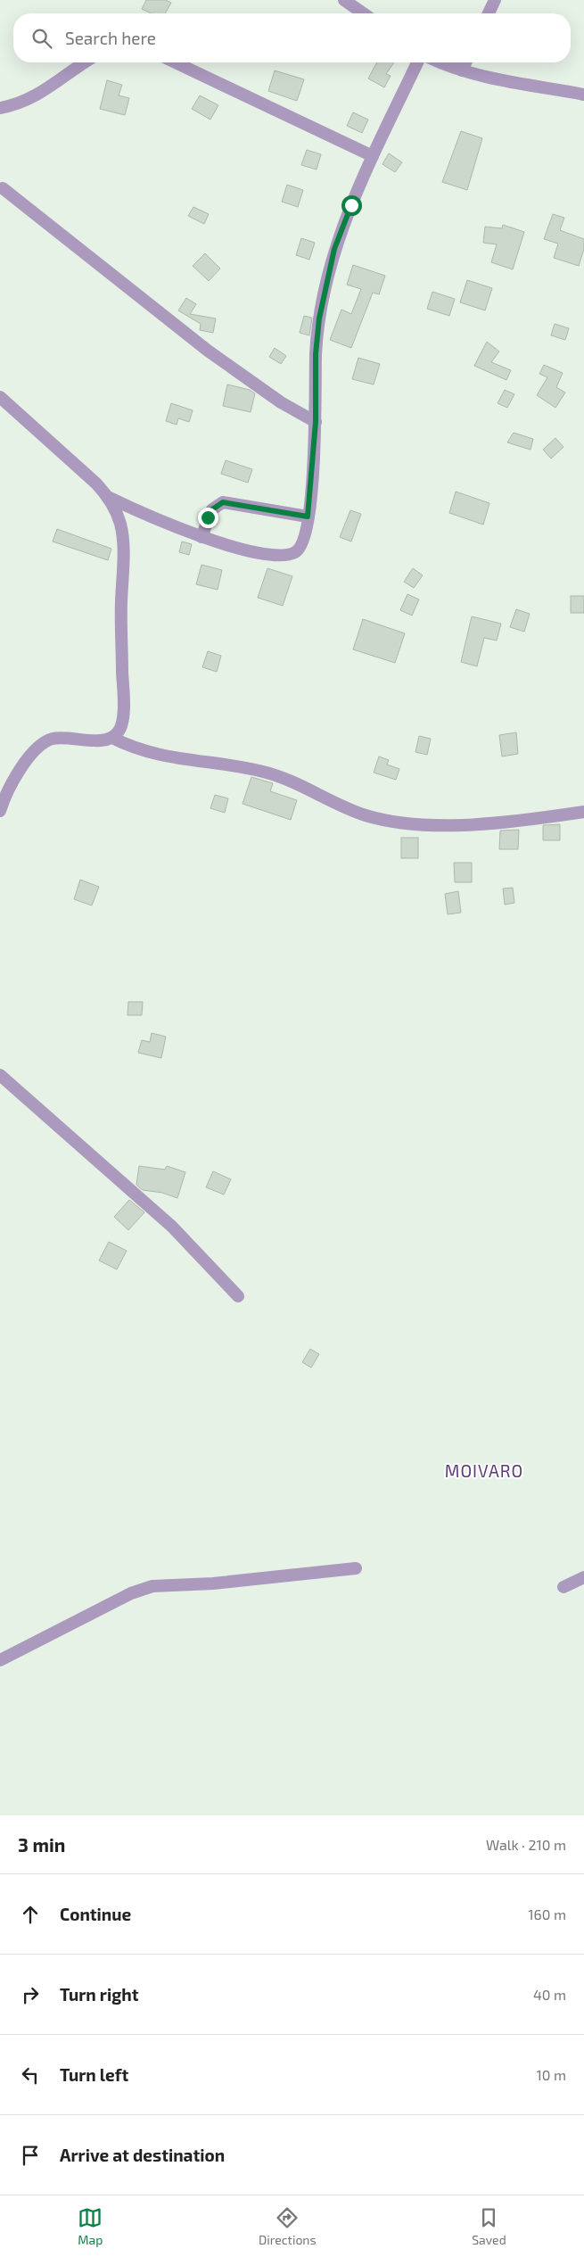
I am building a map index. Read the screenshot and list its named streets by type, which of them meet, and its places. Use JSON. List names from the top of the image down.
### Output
{
  "districts": ["MOIVARO"],
  "page": {
    "search": "Search here",
    "heading": ["3 min", "Walk · 210 m"],
    "list": [
      ["Continue", "160 m"],
      ["Turn right", "40 m"],
      ["Turn left", "10 m"],
      "Arrive at destination"
    ],
    "nav": ["Map", "Directions", "Saved"]
  }
}
